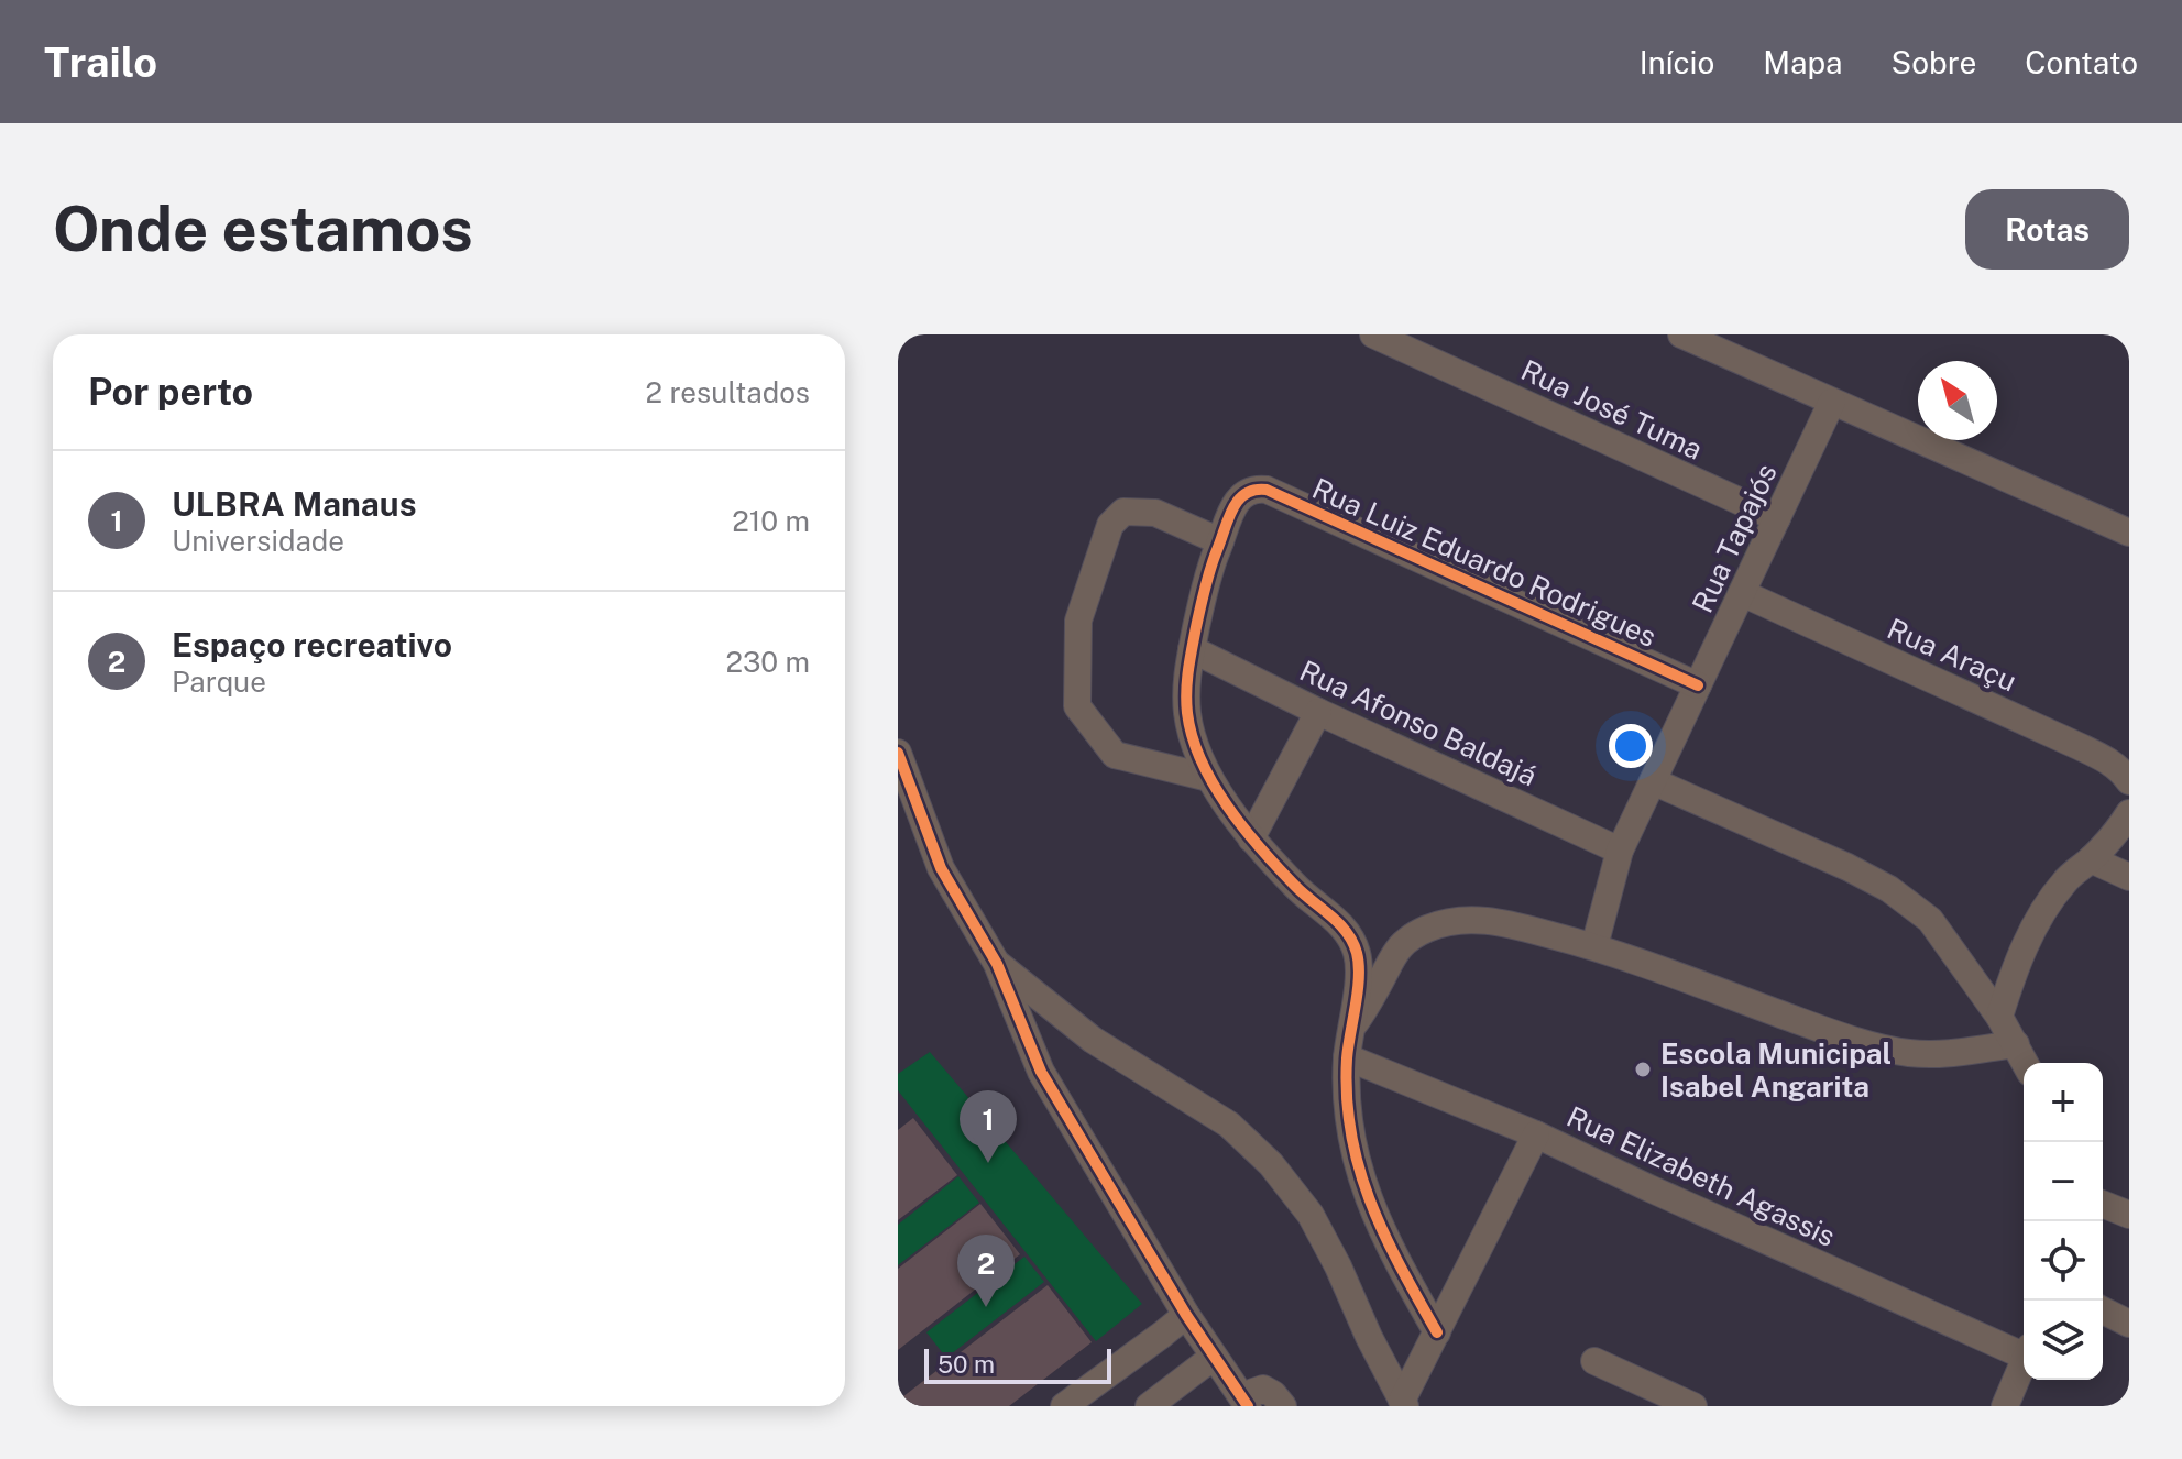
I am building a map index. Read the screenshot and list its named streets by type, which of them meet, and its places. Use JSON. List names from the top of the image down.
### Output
{
  "streets": {
    "street": [
      "Rua José Tuma",
      "Rua Tapajós",
      "Rua Luiz Eduardo Rodrigues",
      "Rua Araçu",
      "Rua Afonso Baldajá",
      "Rua Elizabeth Agassis"
    ]
  },
  "crossings": [
    ["Rua José Tuma", "Rua Tapajós"],
    ["Rua Tapajós", "Rua Luiz Eduardo Rodrigues"],
    ["Rua Tapajós", "Rua Araçu"],
    ["Rua Tapajós", "Rua Afonso Baldajá"]
  ],
  "places": ["Escola Municipal Isabel Angarita"],
  "scale_bar": "50 m",
  "north": "top left",
  "page": {
    "header": "Trailo",
    "nav": [
      "Início",
      "Mapa",
      "Sobre",
      "Contato"
    ],
    "buttons": "Rotas",
    "title": "Onde estamos",
    "heading": ["Por perto", "2 resultados"],
    "list": [
      {
        "mark": "1",
        "name": "ULBRA Manaus",
        "note": "Universidade",
        "value": "210 m"
      },
      {
        "mark": "2",
        "name": "Espaço recreativo",
        "note": "Parque",
        "value": "230 m"
      }
    ],
    "map_buttons": ["+", "−"],
    "pins": ["1", "2"],
    "scale": "50 m"
  }
}
